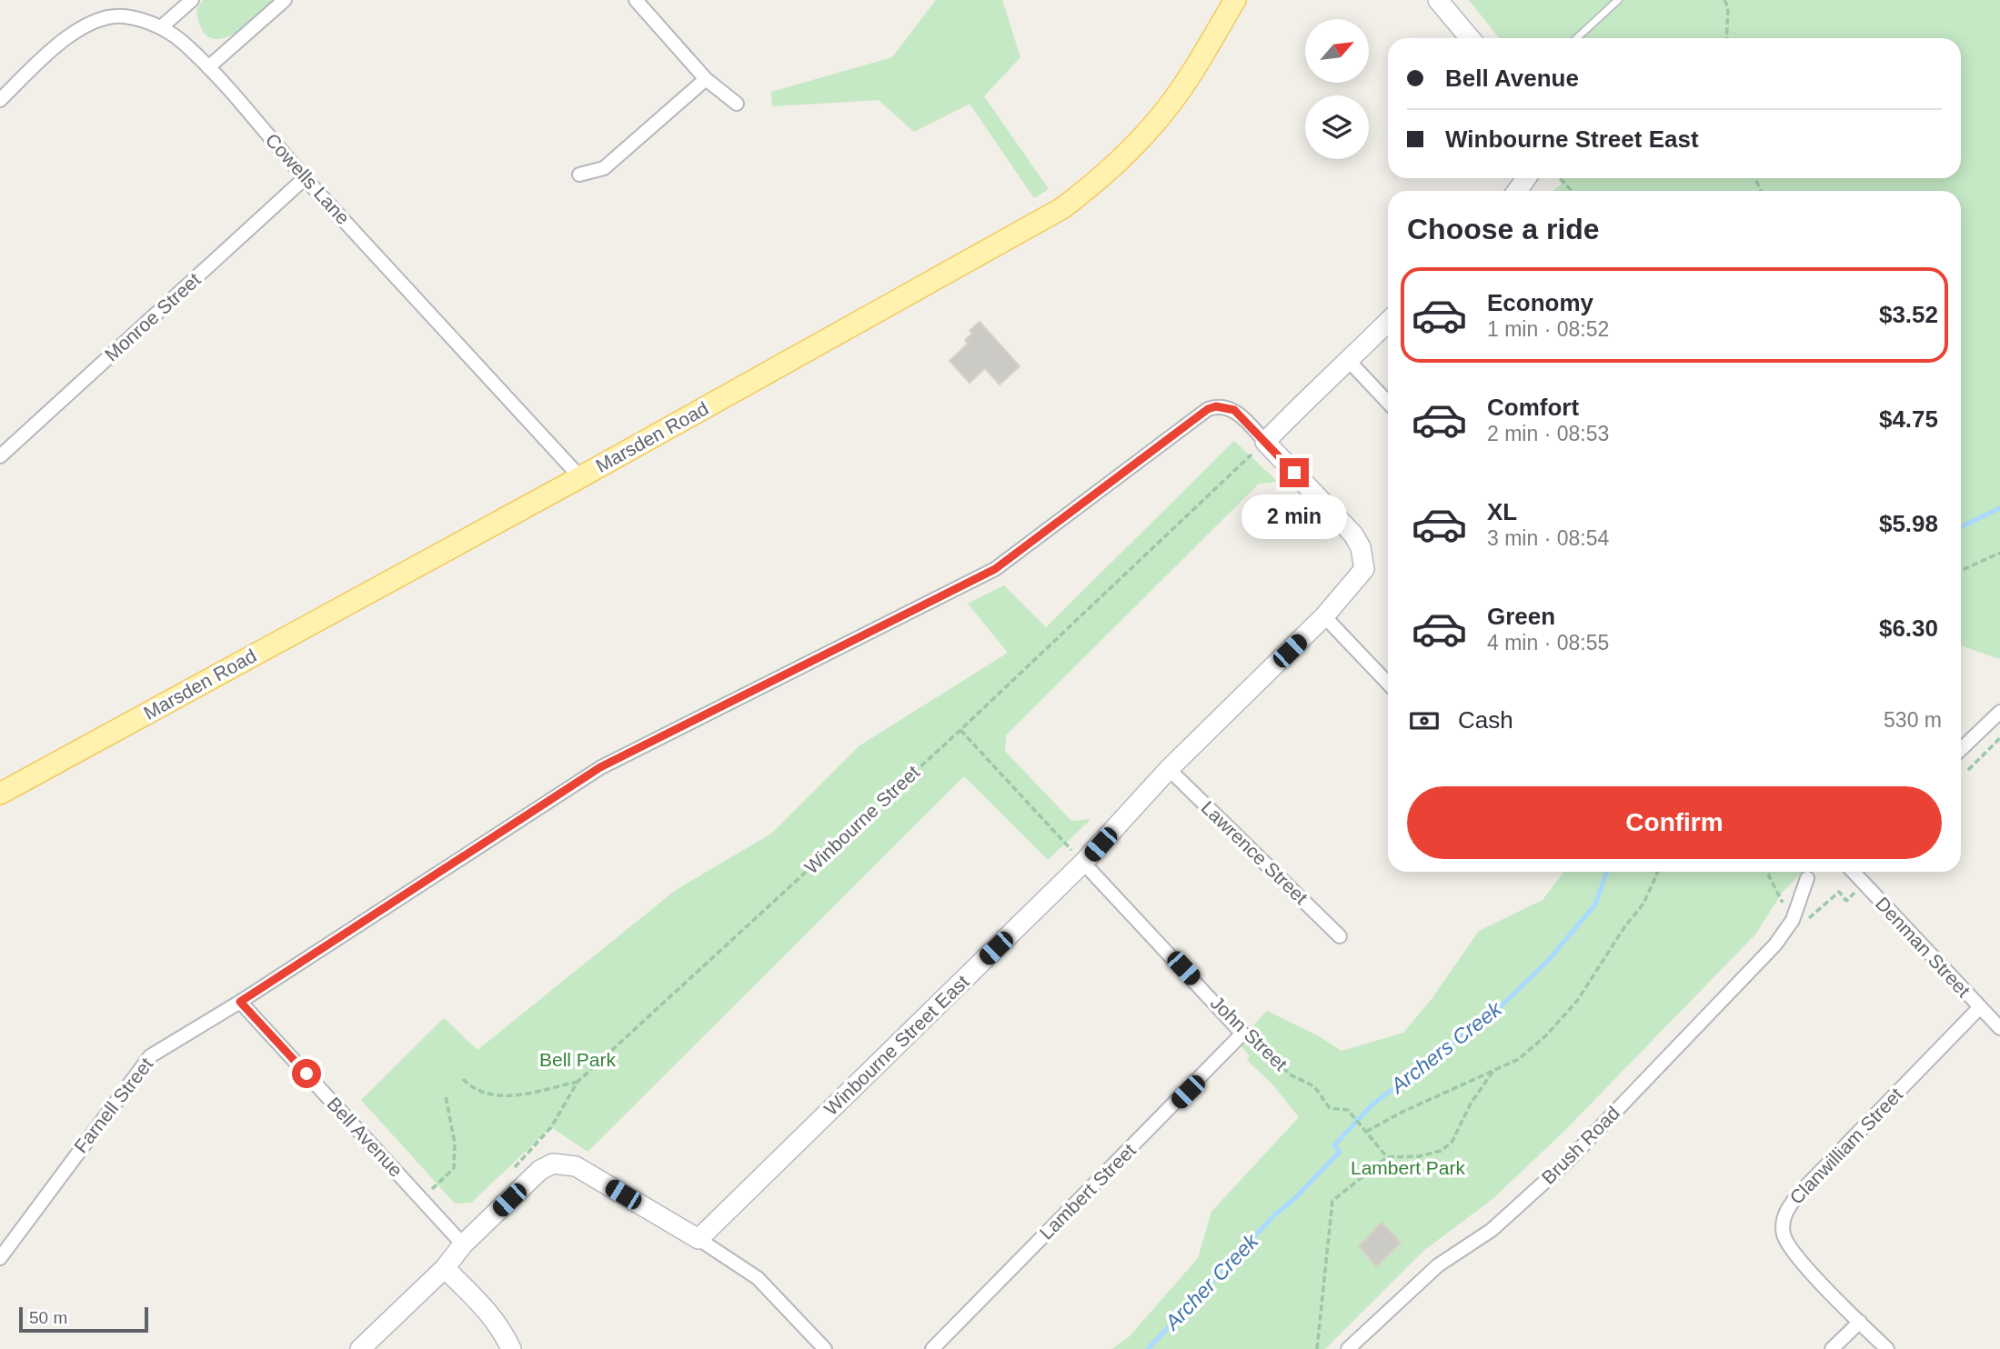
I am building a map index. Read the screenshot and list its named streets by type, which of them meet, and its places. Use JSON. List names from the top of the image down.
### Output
{
  "streets": {
    "main road": ["Marsden Road"],
    "street": [
      "Cowells Lane",
      "Monroe Street",
      "Lawrence Street",
      "Denman Street",
      "John Street",
      "Winbourne Street East",
      "Farnell Street",
      "Bell Avenue",
      "Brush Road",
      "Clanwilliam Street",
      "Lambert Street"
    ],
    "path": ["Winbourne Street"]
  },
  "crossings": [
    ["Cowells Lane", "Monroe Street"],
    ["Cowells Lane", "Marsden Road"],
    ["Winbourne Street", "Winbourne Street East"],
    ["Winbourne Street", "Farnell Street"],
    ["Lawrence Street", "Winbourne Street East"],
    ["Denman Street", "Clanwilliam Street"],
    ["John Street", "Winbourne Street East"],
    ["John Street", "Lambert Street"],
    ["Winbourne Street East", "Farnell Street"],
    ["Farnell Street", "Bell Avenue"]
  ],
  "water": ["Archers Creek", "Archer Creek"],
  "parks": ["Bell Park", "Lambert Park"],
  "scale_bar": "50 m",
  "north": "top right",
  "page": {
    "banner": ["Bell Avenue", "Winbourne Street East"],
    "heading": "Choose a ride",
    "list": [
      {
        "name": "Economy",
        "note": "1 min · 08:52",
        "value": "$3.52"
      },
      {
        "name": "Comfort",
        "note": "2 min · 08:53",
        "value": "$4.75"
      },
      {
        "name": "XL",
        "note": "3 min · 08:54",
        "value": "$5.98"
      },
      {
        "name": "Green",
        "note": "4 min · 08:55",
        "value": "$6.30"
      }
    ],
    "bubble": "2 min",
    "pay": ["Cash", "530 m"],
    "buttons": "Confirm",
    "scale": "50 m"
  }
}
